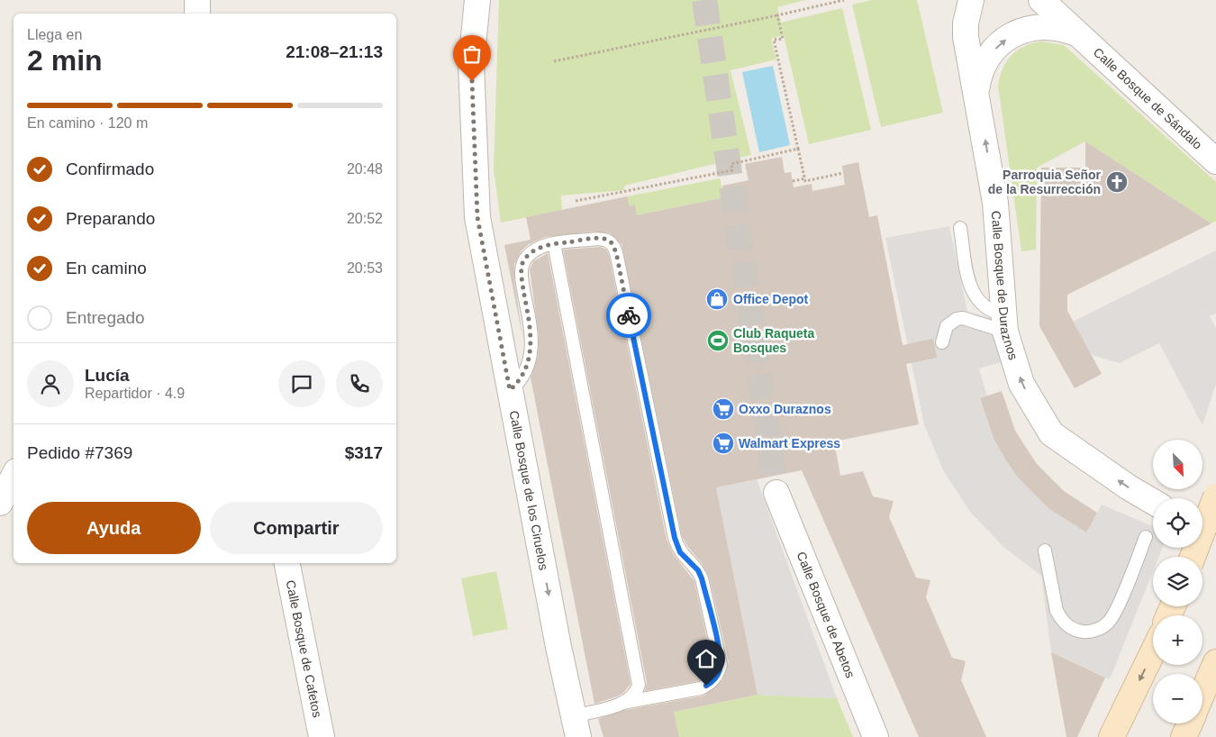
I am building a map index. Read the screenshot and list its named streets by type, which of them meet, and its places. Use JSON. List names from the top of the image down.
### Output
{
  "streets": {
    "street": [
      "Calle Bosque de Sándalo",
      "Calle Bosque de Duraznos",
      "Calle Bosque de los Ciruelos",
      "Calle Bosque de Abetos",
      "Calle Bosque de Cafetos"
    ]
  },
  "crossings": [
    ["Calle Bosque de Sándalo", "Calle Bosque de Duraznos"]
  ],
  "one_way": ["Calle Bosque de Duraznos", "Calle Bosque de los Ciruelos"],
  "places": {
    "church": ["Parroquia Señor de la Resurrección"],
    "shop": ["Office Depot"],
    "sports": ["Club Raqueta Bosques"],
    "supermarket": ["Oxxo Duraznos", "Walmart Express"]
  },
  "north": "bottom right",
  "page": {
    "heading": ["2 min", "Llega en", "21:08–21:13"],
    "panel": [
      "Lucía",
      "Repartidor · 4.9",
      "Pedido #7369",
      "$317"
    ],
    "bar": "En camino · 120 m",
    "list": [
      ["Confirmado", "20:48"],
      ["Preparando", "20:52"],
      ["En camino", "20:53"],
      "Entregado"
    ],
    "map_buttons": ["+", "−"],
    "buttons": ["Ayuda", "Compartir"]
  }
}
